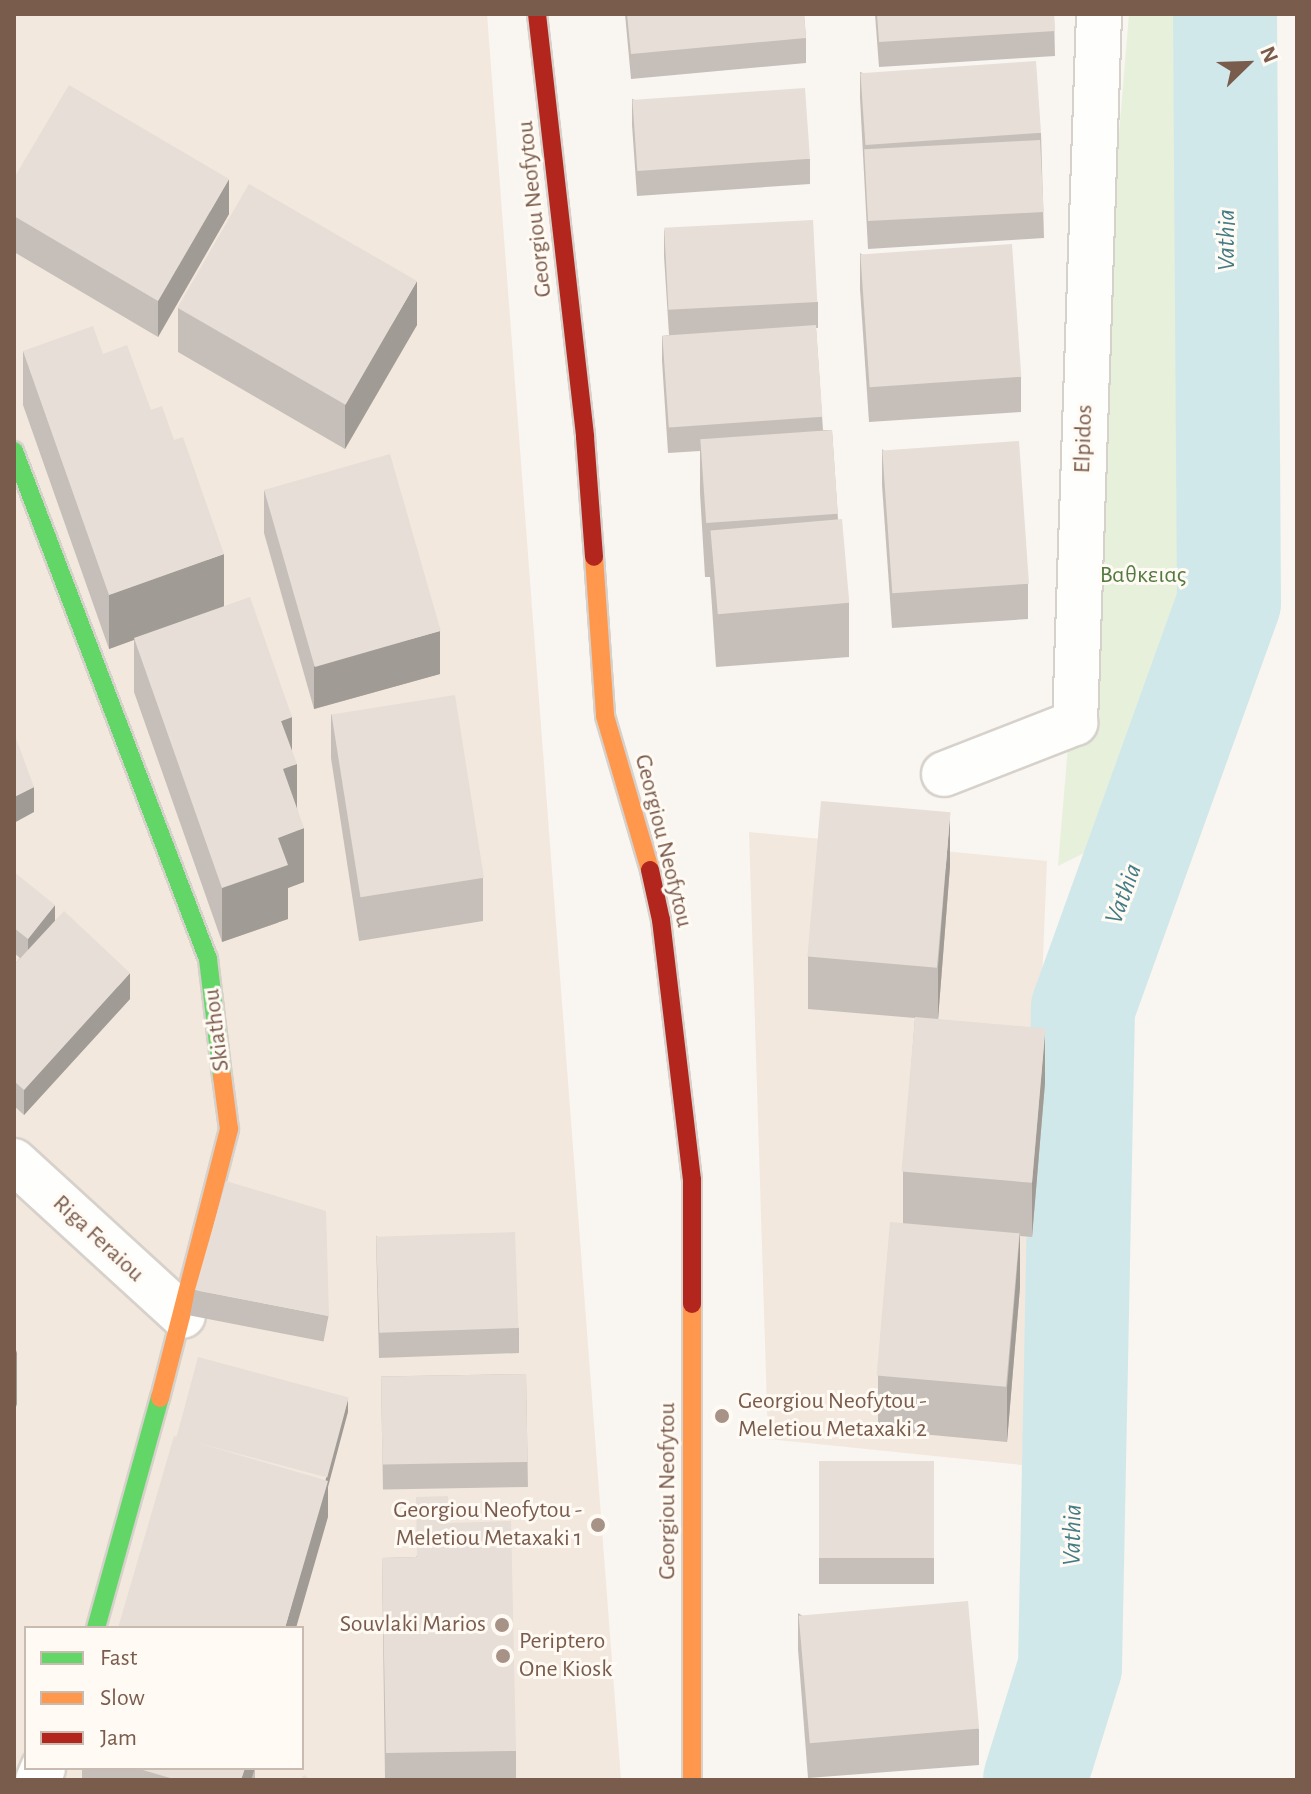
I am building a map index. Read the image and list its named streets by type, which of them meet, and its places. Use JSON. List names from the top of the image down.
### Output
{
  "streets": {
    "street": [
      "Georgiou Neofytou",
      "Elpidos",
      "Skiathou",
      "Riga Feraiou"
    ]
  },
  "crossings": [
    ["Skiathou", "Riga Feraiou"]
  ],
  "water": ["Vathia"],
  "parks": ["Βαθκειας"],
  "places": [
    "Georgiou Neofytou - Meletiou Metaxaki 2",
    "Georgiou Neofytou - Meletiou Metaxaki 1",
    "Souvlaki Marios",
    "Periptero One Kiosk"
  ],
  "legend": ["Fast", "Slow", "Jam"],
  "north": "top right"
}
